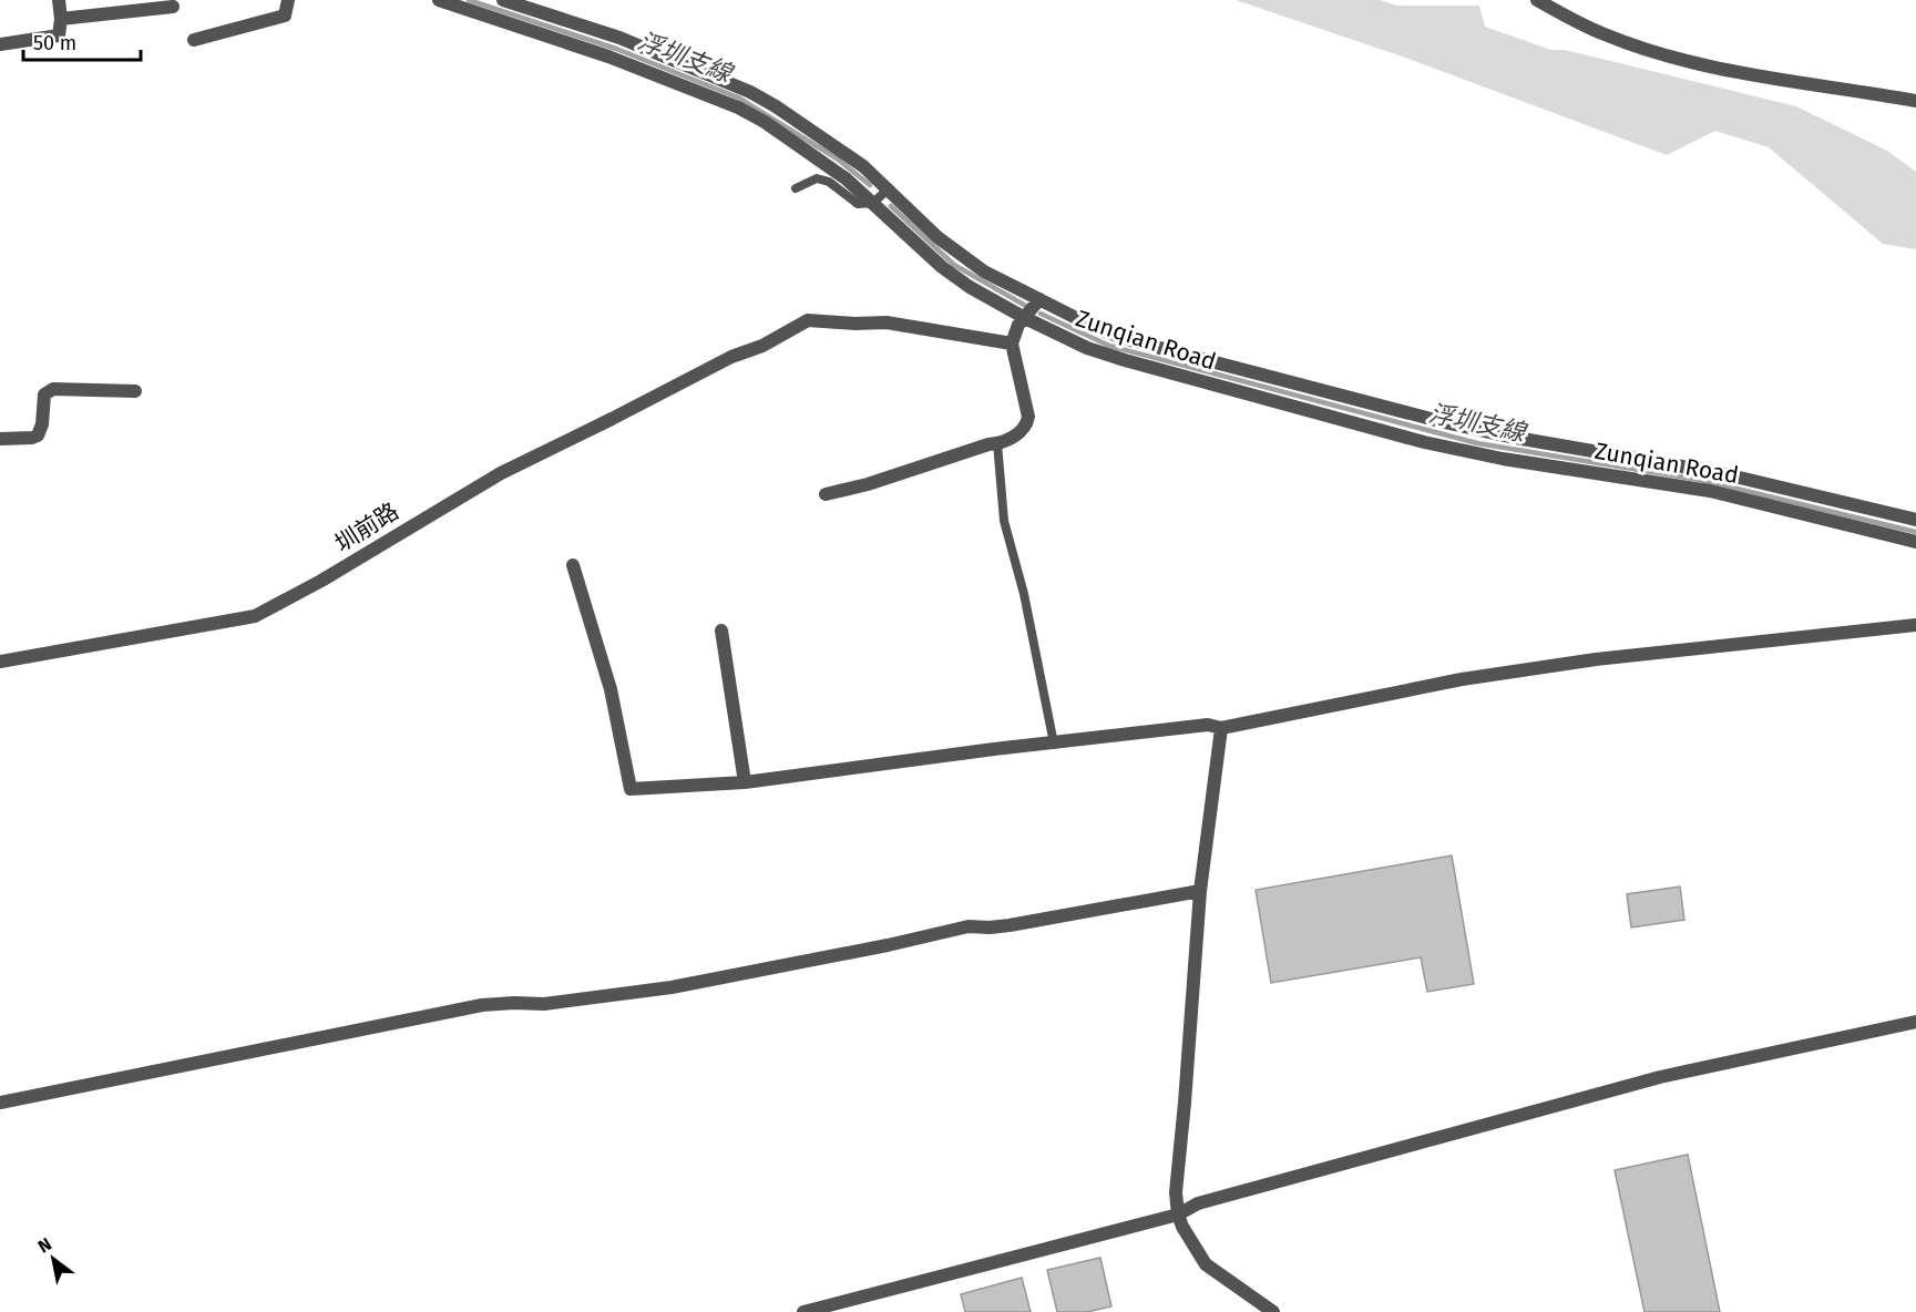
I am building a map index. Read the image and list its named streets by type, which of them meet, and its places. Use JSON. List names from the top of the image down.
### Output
{
  "streets": {
    "street": ["Zunqian Road", "圳前路"]
  },
  "water": ["浮圳支線"],
  "scale_bar": "50 m",
  "north": "top left"
}
